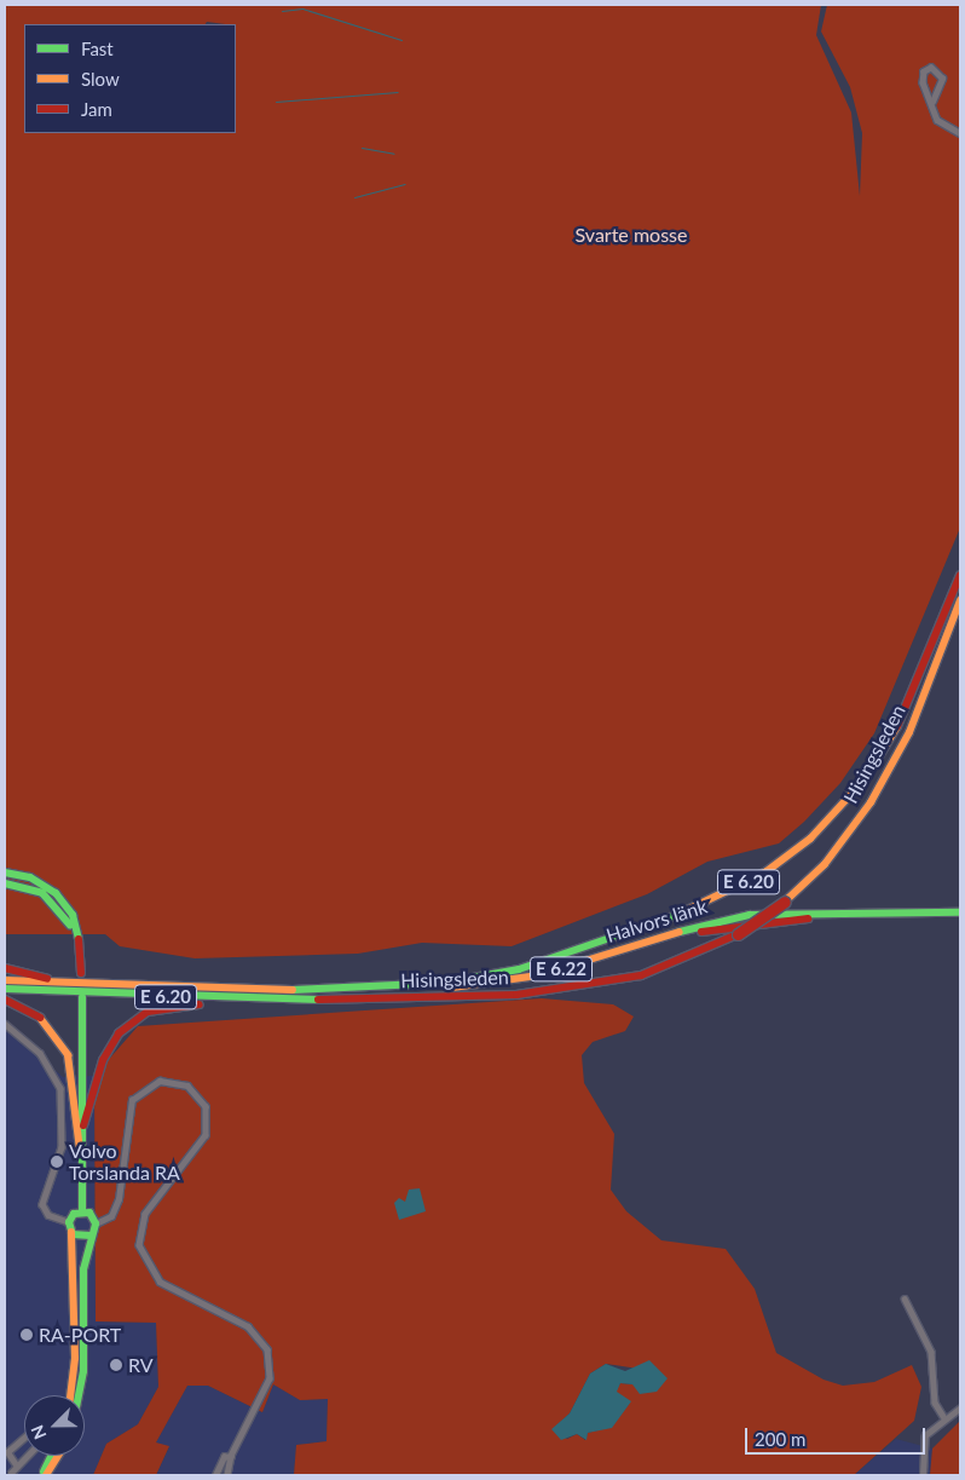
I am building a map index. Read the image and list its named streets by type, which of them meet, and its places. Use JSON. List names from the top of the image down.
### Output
{
  "streets": {
    "main road": [
      "Hisingsleden",
      "E 6.20",
      "Halvors länk",
      "E 6.22"
    ]
  },
  "crossings": [
    ["Hisingsleden", "Halvors länk"]
  ],
  "parks": ["Svarte mosse"],
  "places": ["Volvo Torslanda RA", "RA-PORT", "RV"],
  "legend": ["Fast", "Slow", "Jam"],
  "scale_bar": "200 m",
  "north": "bottom left"
}
